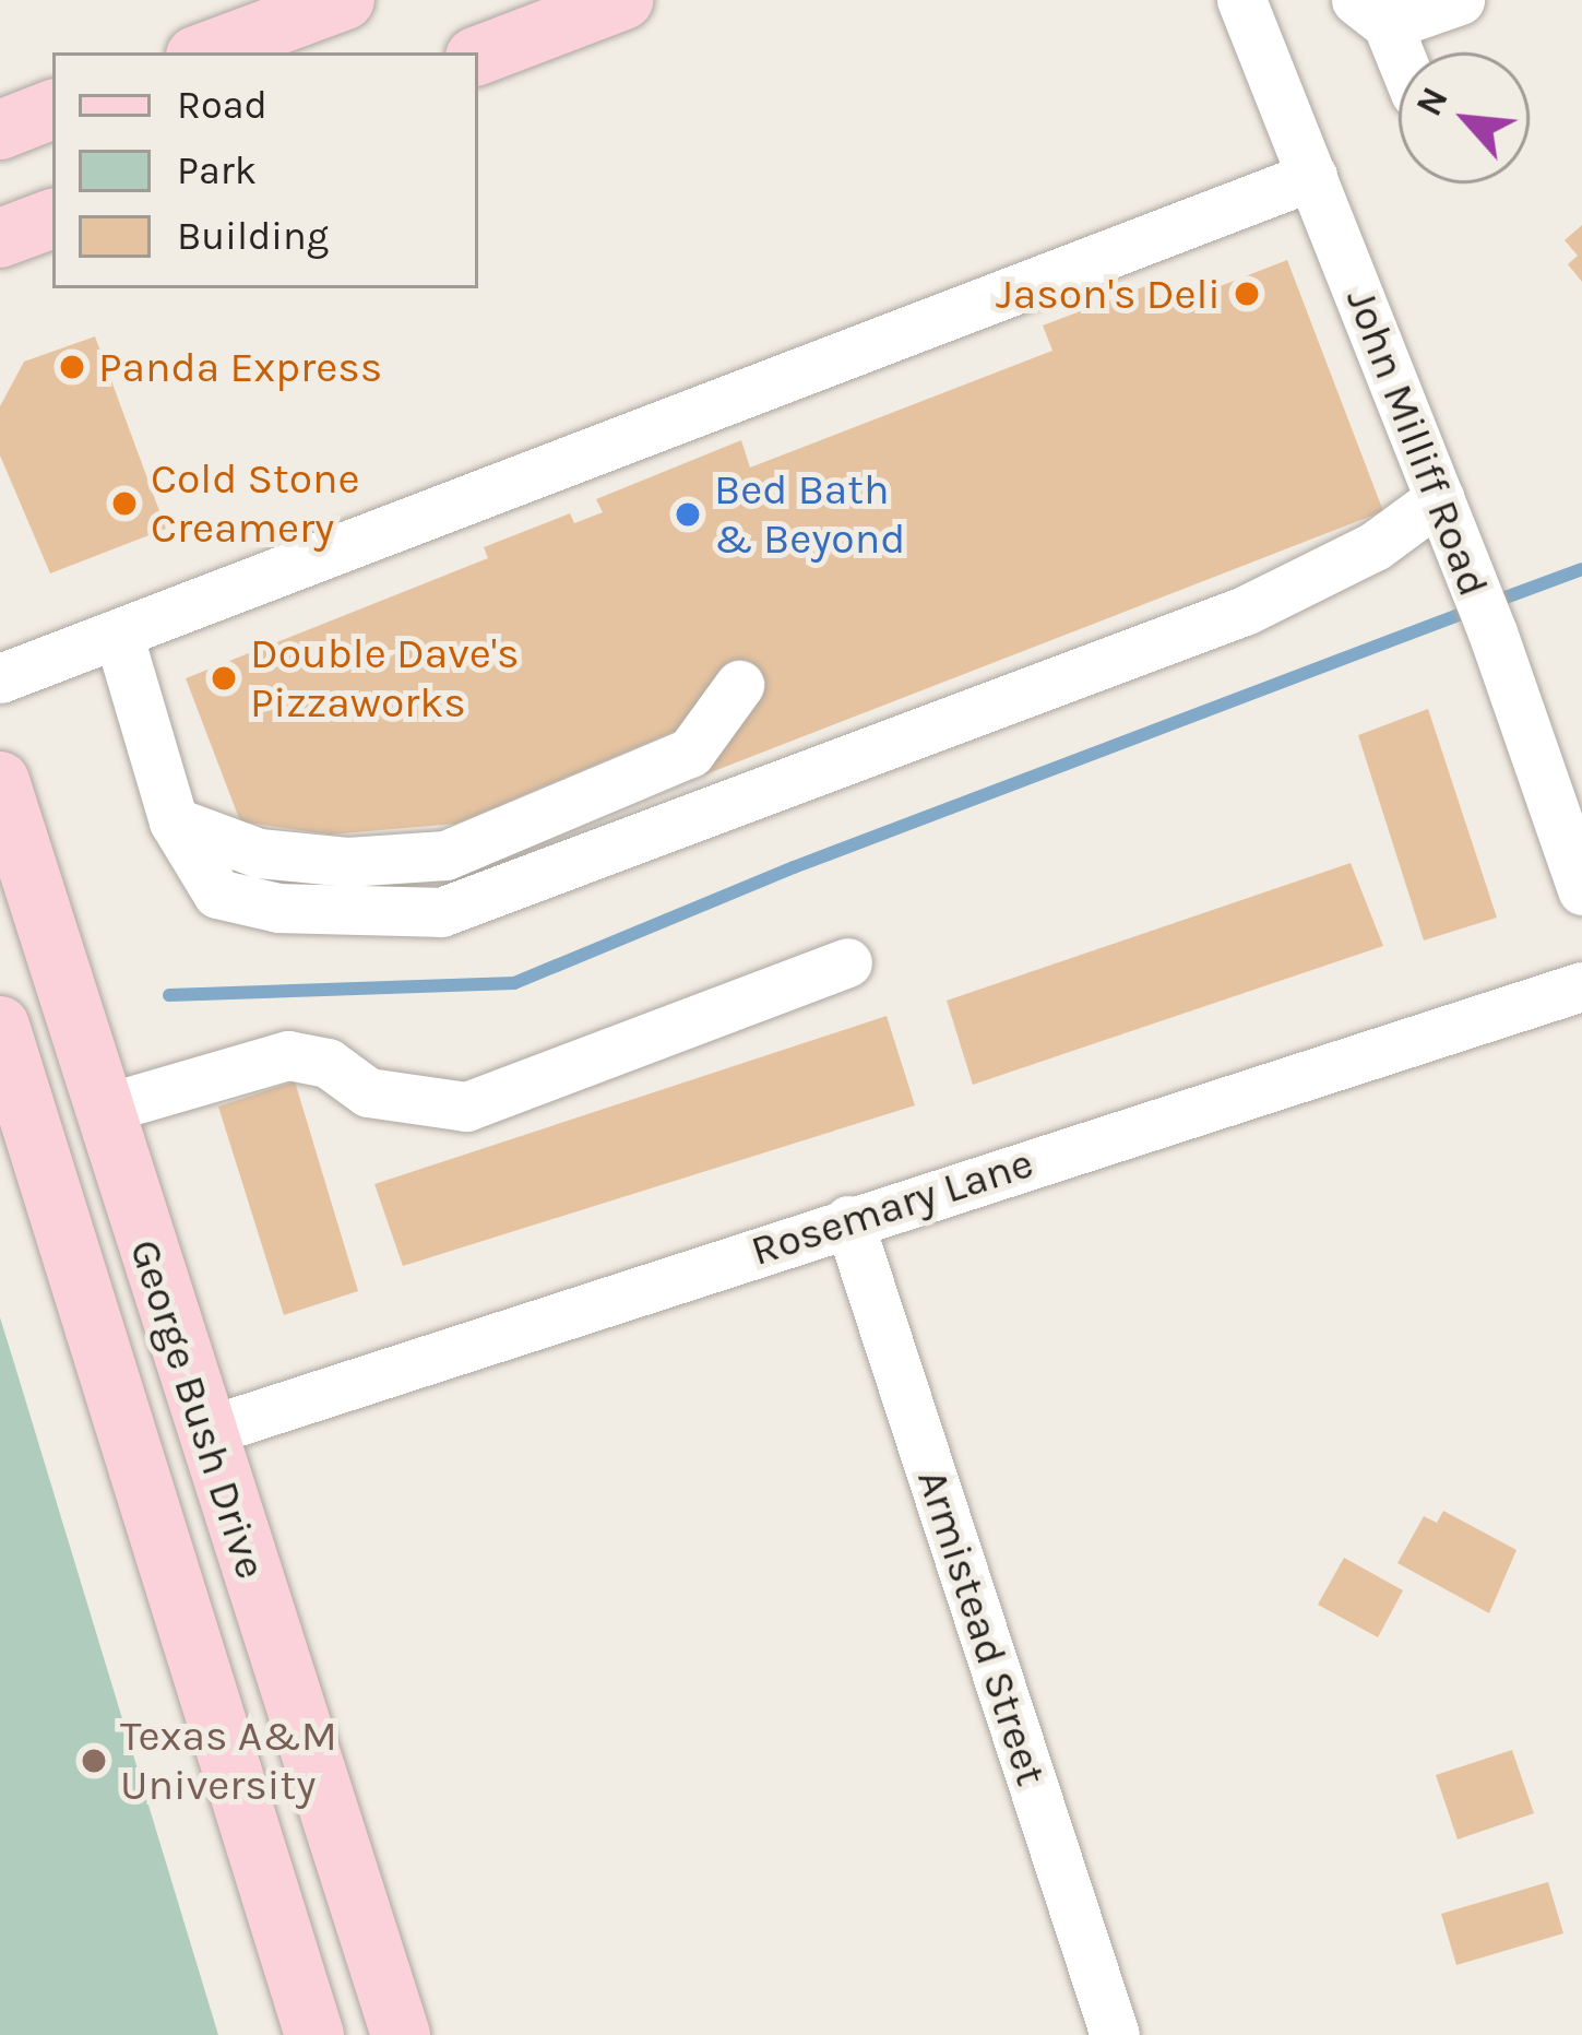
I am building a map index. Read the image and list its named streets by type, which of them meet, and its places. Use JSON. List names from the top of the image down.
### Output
{
  "streets": {
    "main road": ["George Bush Drive"],
    "street": ["John Milliff Road", "Rosemary Lane", "Armistead Street"]
  },
  "crossings": [
    ["Rosemary Lane", "George Bush Drive"],
    ["Rosemary Lane", "Armistead Street"]
  ],
  "places": [
    "Jason's Deli",
    "Panda Express",
    "Cold Stone Creamery",
    "Bed Bath & Beyond",
    "Double Dave's Pizzaworks",
    "Texas A&M University"
  ],
  "legend": ["Road", "Park", "Building"],
  "north": "top left"
}
